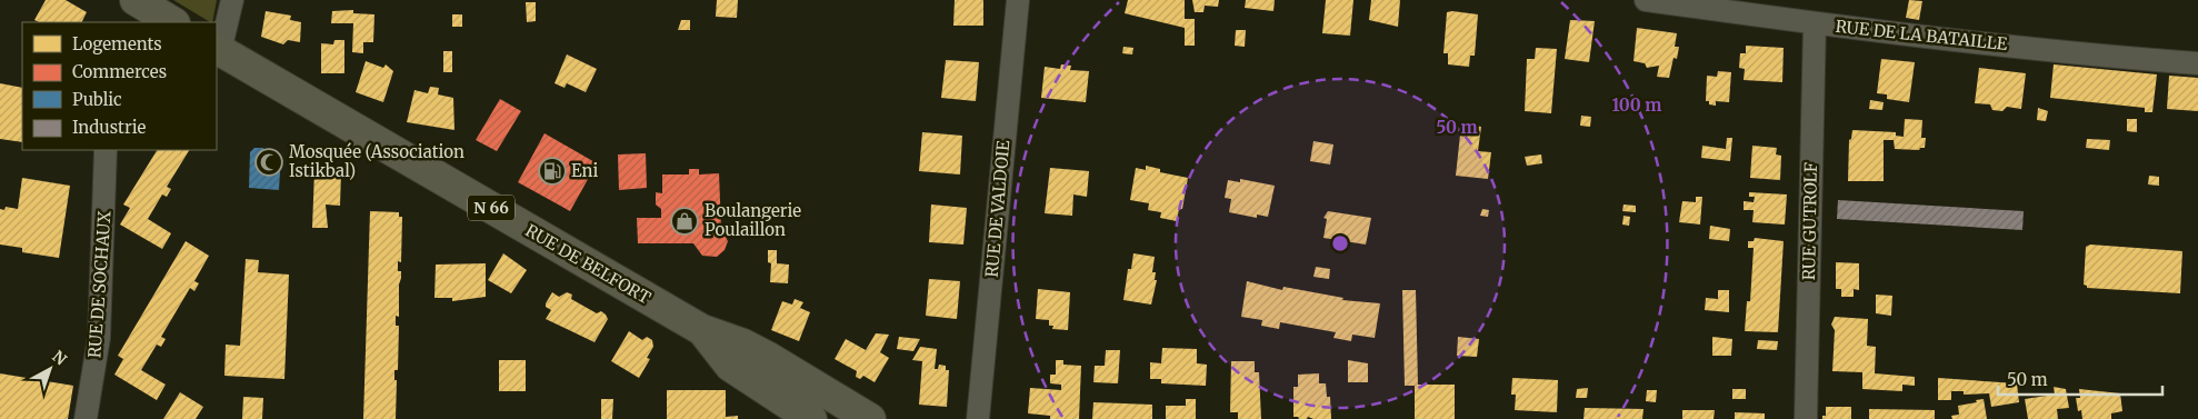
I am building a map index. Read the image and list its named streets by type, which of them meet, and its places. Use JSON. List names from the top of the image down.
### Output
{
  "streets": {
    "main road": ["N 66", "RUE DE BELFORT"],
    "street": [
      "RUE DE LA BATAILLE",
      "RUE DE VALDOIE",
      "RUE GUTROLF",
      "RUE DE SOCHAUX"
    ]
  },
  "crossings": [
    ["RUE DE LA BATAILLE", "RUE GUTROLF"]
  ],
  "places": {
    "mosque": ["Mosquée (Association Istikbal)"],
    "fuel station": ["Eni"],
    "shop": ["Boulangerie Poulaillon"]
  },
  "legend": [
    "Logements",
    "Commerces",
    "Public",
    "Industrie"
  ],
  "scale_bar": "50 m",
  "north": "top right",
  "rings": ["100 m", "50 m"]
}
